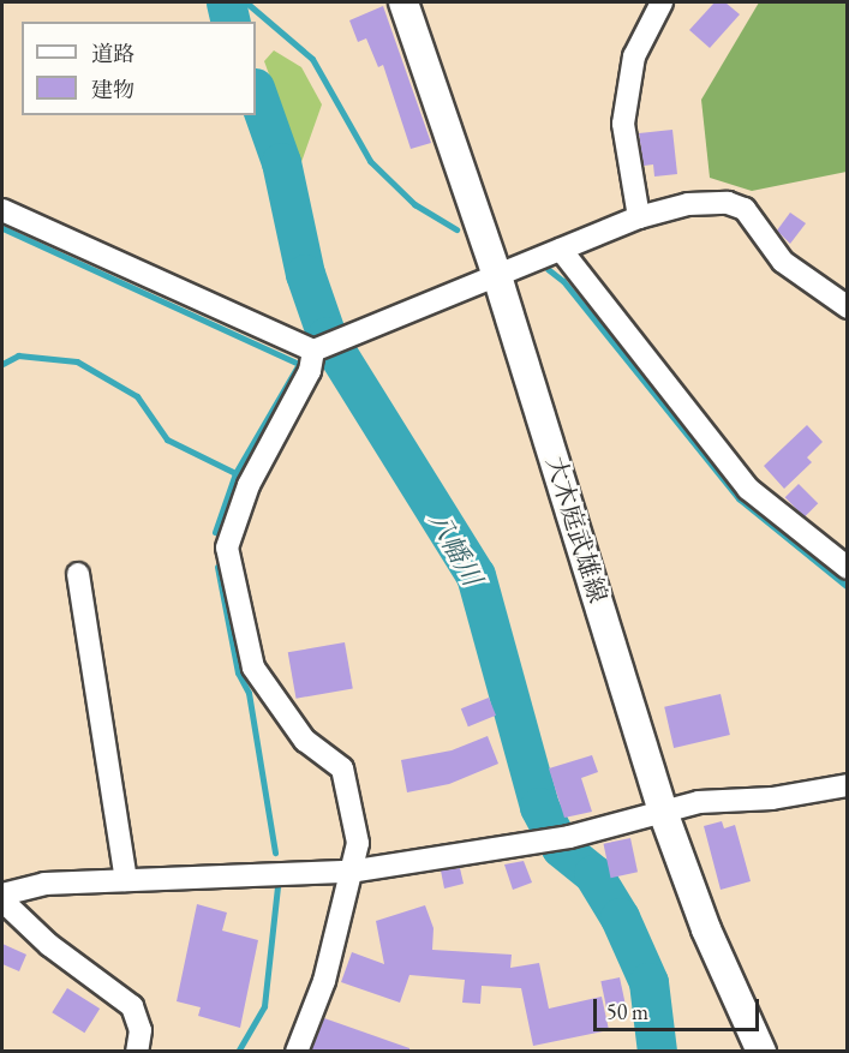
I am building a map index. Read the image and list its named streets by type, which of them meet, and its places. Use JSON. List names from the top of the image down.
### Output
{
  "streets": {
    "main road": ["大木庭武雄線"]
  },
  "water": ["八幡川"],
  "legend": ["道路", "建物"],
  "scale_bar": "50 m"
}
